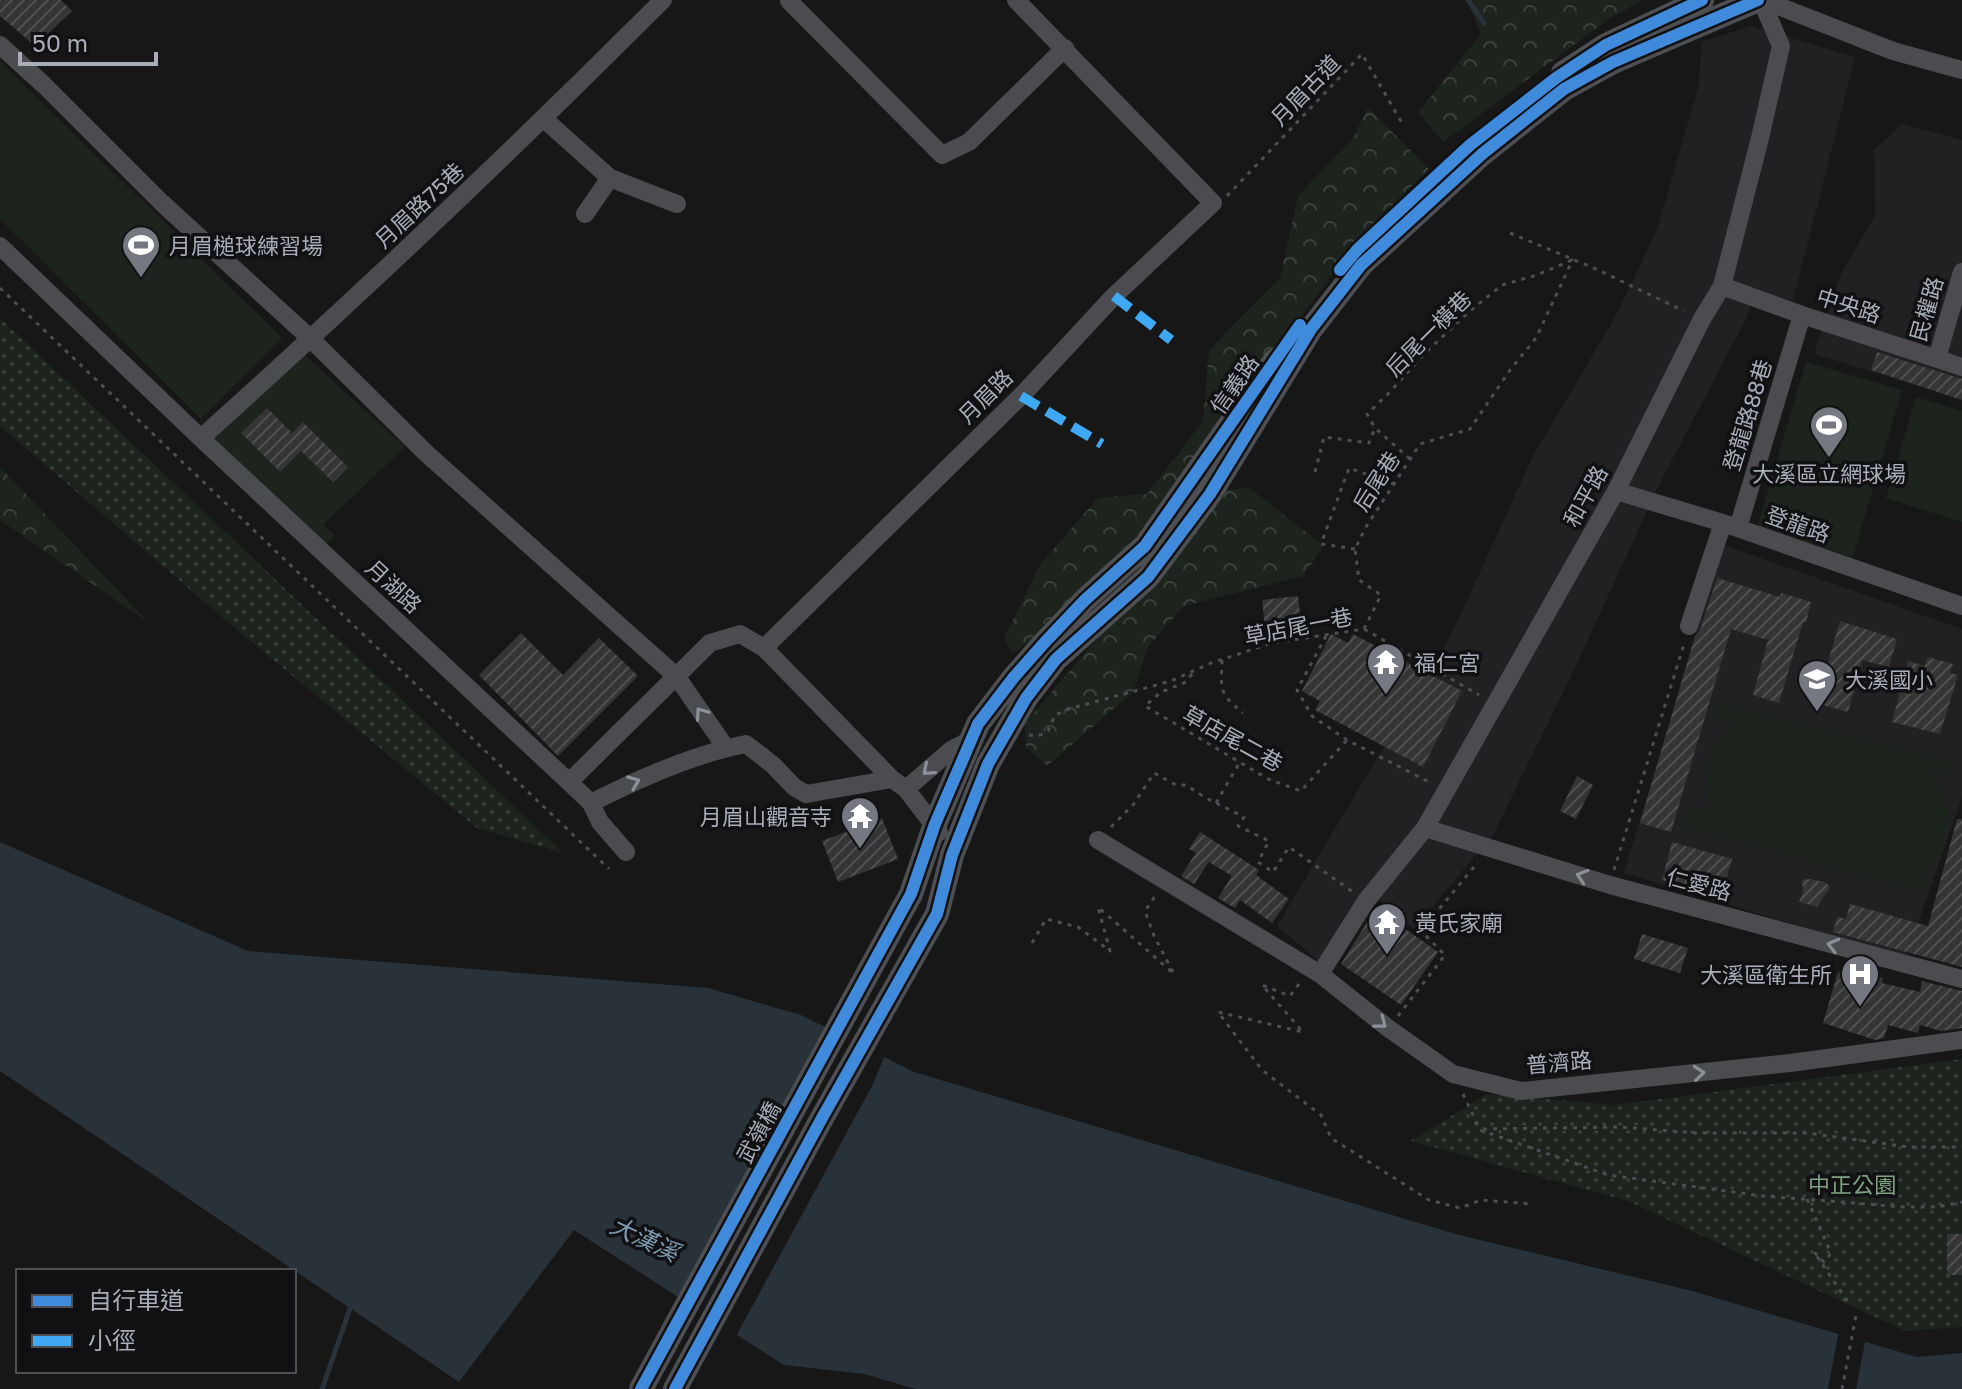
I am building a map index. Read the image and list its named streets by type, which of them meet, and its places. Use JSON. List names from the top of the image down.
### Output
{
  "streets": {
    "main road": ["信義路", "武嶺橋"],
    "street": [
      "月眉路75巷",
      "中央路",
      "民權路",
      "月眉路",
      "登龍路88巷",
      "和平路",
      "登龍路",
      "月湖路",
      "仁愛路",
      "普濟路"
    ],
    "path": [
      "月眉古道",
      "后尾一橫巷",
      "后尾巷",
      "草店尾一巷",
      "草店尾二巷"
    ]
  },
  "crossings": [
    ["月眉古道", "月眉路"],
    ["月眉路75巷", "月湖路"],
    ["中央路", "民權路"],
    ["中央路", "登龍路88巷"],
    ["中央路", "和平路"],
    ["后尾一橫巷", "后尾巷"],
    ["信義路", "和平路"],
    ["信義路", "武嶺橋"],
    ["登龍路88巷", "登龍路"],
    ["和平路", "登龍路"],
    ["和平路", "草店尾一巷"],
    ["和平路", "仁愛路"],
    ["和平路", "普濟路"],
    ["草店尾一巷", "草店尾二巷"]
  ],
  "one_way": ["仁愛路", "普濟路"],
  "water": ["大漢溪"],
  "parks": ["中正公園"],
  "places": {
    "sports": ["月眉槌球練習場", "大溪區立網球場"],
    "temple": ["福仁宮", "月眉山觀音寺", "黃氏家廟"],
    "school or university": ["大溪國小"],
    "hospital": ["大溪區衛生所"]
  },
  "legend": ["自行車道", "小徑"],
  "scale_bar": "50 m"
}
